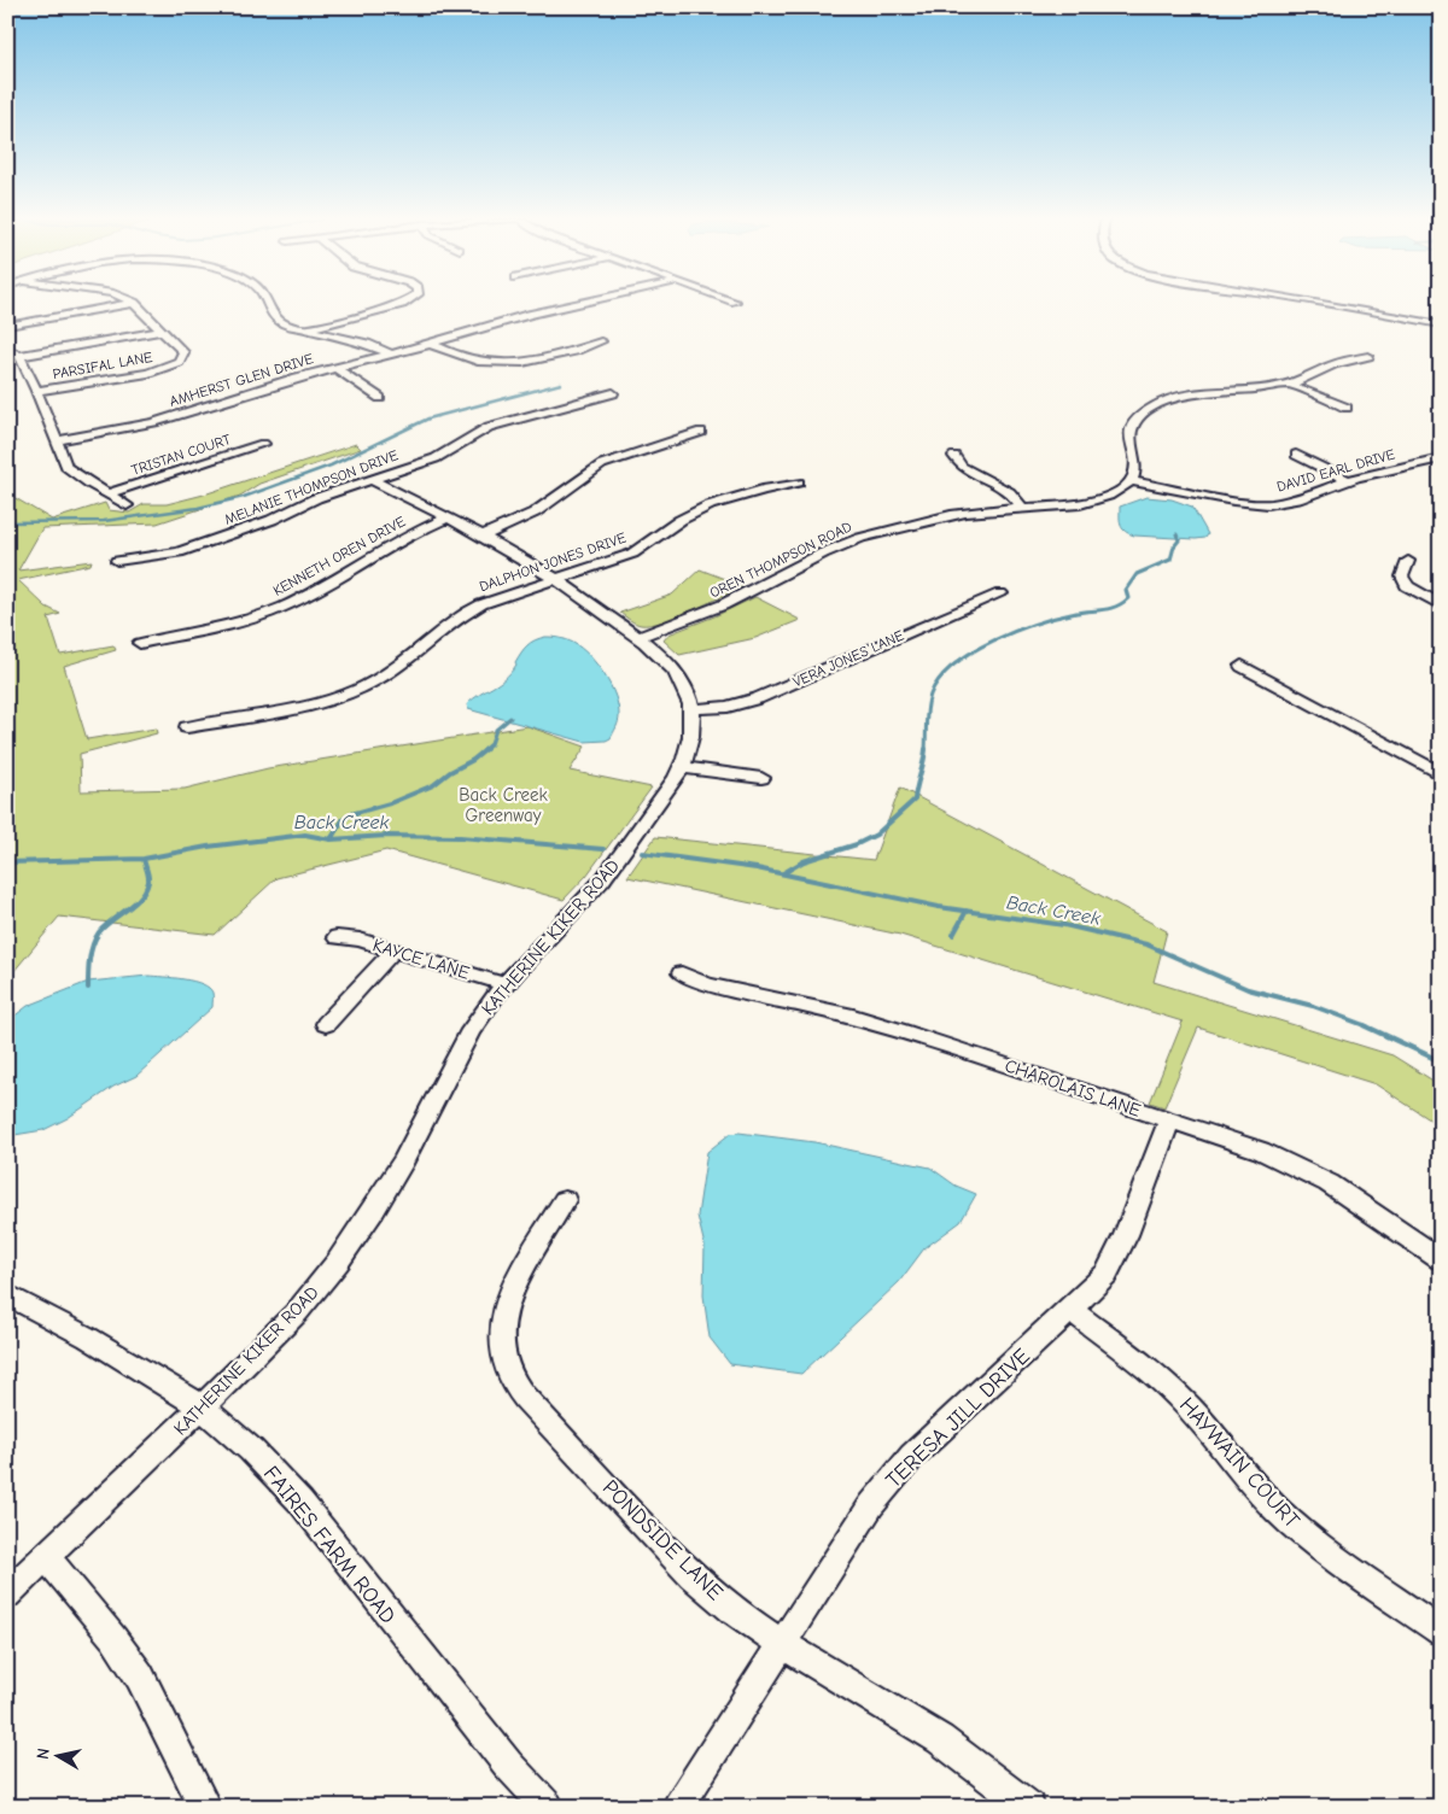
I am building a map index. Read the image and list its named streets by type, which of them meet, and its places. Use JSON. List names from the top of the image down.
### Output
{
  "streets": {
    "street": [
      "PARSIFAL LANE",
      "AMHERST GLEN DRIVE",
      "TRISTAN COURT",
      "DAVID EARL DRIVE",
      "MELANIE THOMPSON DRIVE",
      "KENNETH OREN DRIVE",
      "OREN THOMPSON ROAD",
      "DALPHON JONES DRIVE",
      "VERA JONES LANE",
      "KATHERINE KIKER ROAD",
      "KAYCE LANE",
      "CHAROLAIS LANE",
      "TERESA JILL DRIVE",
      "HAYWAIN COURT",
      "PONDSIDE LANE",
      "FAIRES FARM ROAD"
    ]
  },
  "crossings": [
    ["DAVID EARL DRIVE", "OREN THOMPSON ROAD"],
    ["MELANIE THOMPSON DRIVE", "KATHERINE KIKER ROAD"],
    ["KENNETH OREN DRIVE", "KATHERINE KIKER ROAD"],
    ["OREN THOMPSON ROAD", "KATHERINE KIKER ROAD"],
    ["DALPHON JONES DRIVE", "KATHERINE KIKER ROAD"],
    ["VERA JONES LANE", "KATHERINE KIKER ROAD"],
    ["KATHERINE KIKER ROAD", "KAYCE LANE"],
    ["KATHERINE KIKER ROAD", "FAIRES FARM ROAD"],
    ["CHAROLAIS LANE", "TERESA JILL DRIVE"],
    ["TERESA JILL DRIVE", "HAYWAIN COURT"],
    ["TERESA JILL DRIVE", "PONDSIDE LANE"]
  ],
  "water": ["Back Creek"],
  "parks": ["Back Creek Greenway"],
  "north": "left"
}
